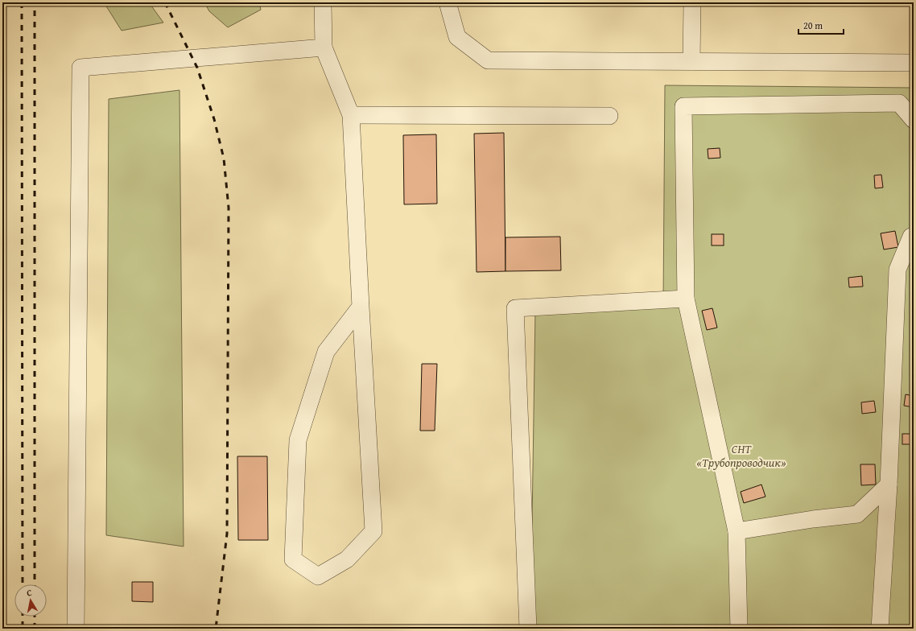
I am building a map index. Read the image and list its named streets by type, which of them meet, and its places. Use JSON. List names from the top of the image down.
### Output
{
  "parks": ["СНТ «Трубопроводчик»"],
  "scale_bar": "20 m",
  "north": "top"
}
